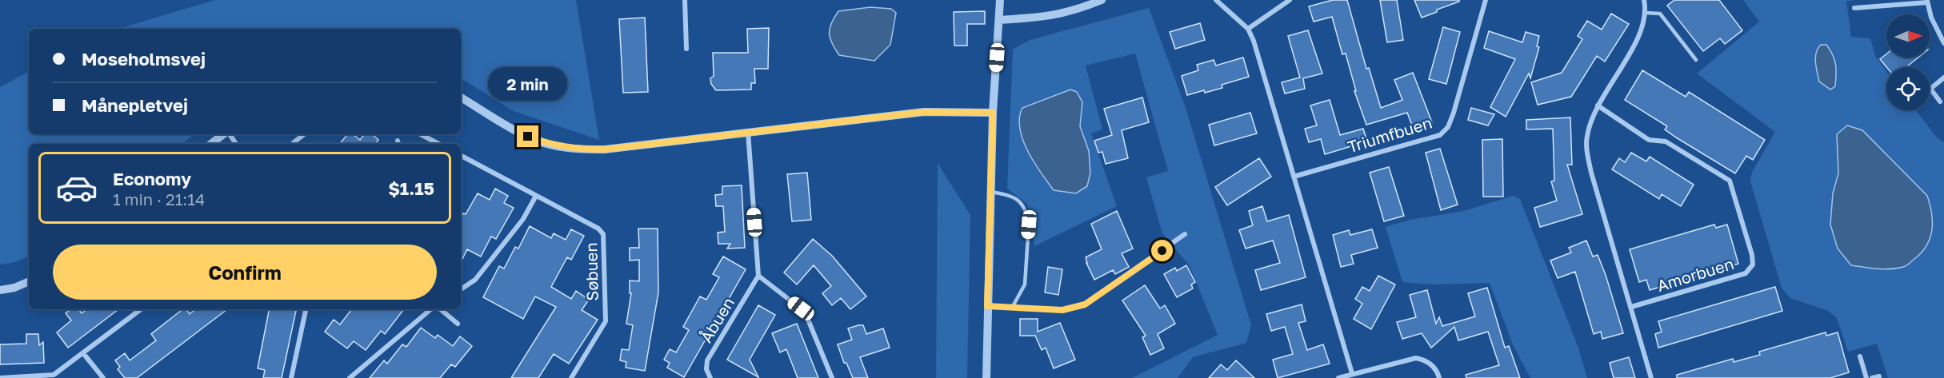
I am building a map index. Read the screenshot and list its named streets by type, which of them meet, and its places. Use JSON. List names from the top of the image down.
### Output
{
  "streets": {
    "street": [
      "Triumfbuen",
      "Søbuen",
      "Amorbuen",
      "Åbuen"
    ]
  },
  "north": "right",
  "page": {
    "banner": ["Moseholmsvej", "Månepletvej"],
    "bubble": "2 min",
    "list": [
      {
        "name": "Economy",
        "note": "1 min · 21:14",
        "value": "$1.15"
      }
    ],
    "buttons": "Confirm"
  }
}
